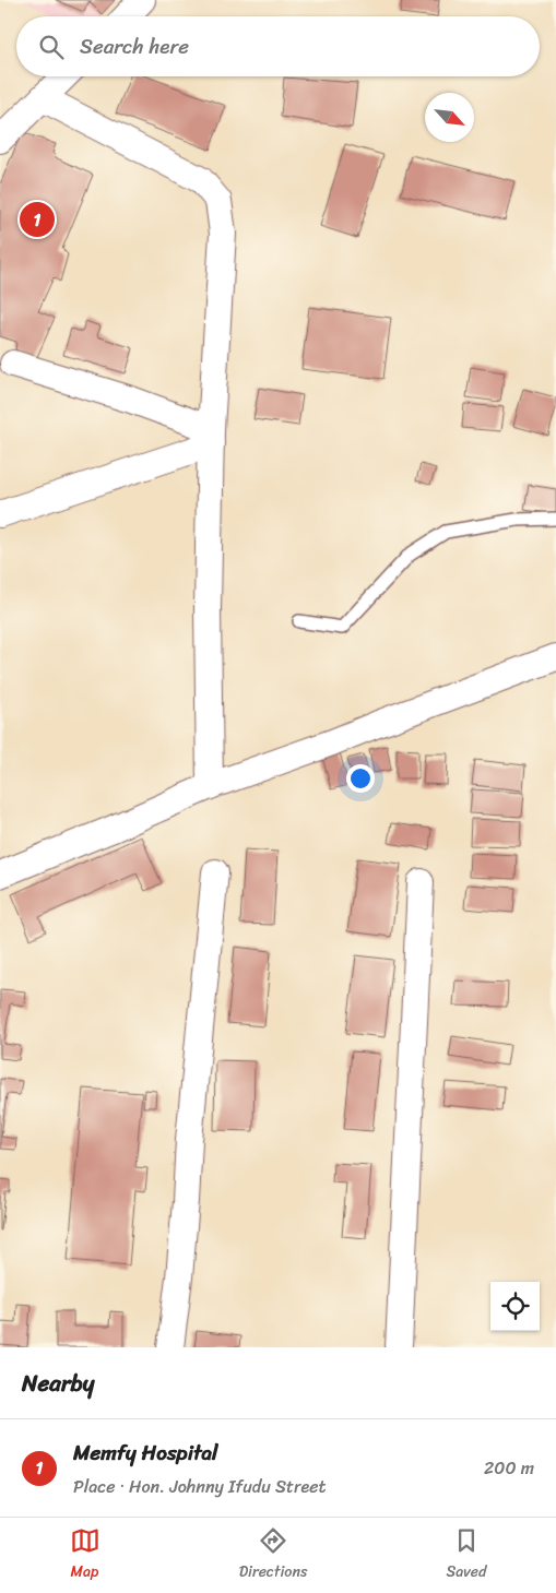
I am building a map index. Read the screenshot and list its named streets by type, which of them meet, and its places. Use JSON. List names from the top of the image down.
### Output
{
  "north": "bottom right",
  "page": {
    "search": "Search here",
    "pins": "1",
    "heading": "Nearby",
    "list": [
      {
        "mark": "1",
        "name": "Memfy Hospital",
        "note": "Place · Hon. Johnny Ifudu Street",
        "value": "200 m"
      }
    ],
    "nav": ["Map", "Directions", "Saved"]
  }
}
